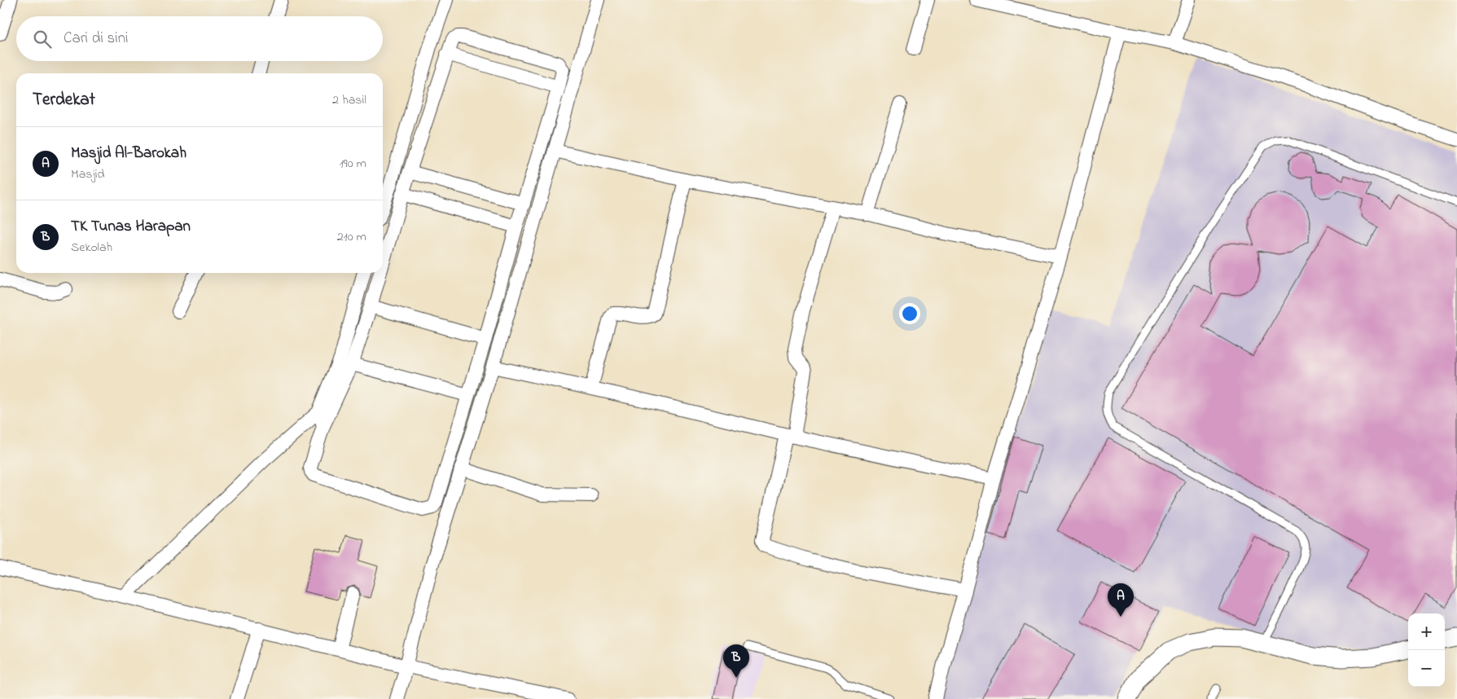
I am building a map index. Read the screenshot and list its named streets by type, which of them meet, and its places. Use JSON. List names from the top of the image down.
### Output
{
  "page": {
    "search": "Cari di sini",
    "heading": ["Terdekat", "2 hasil"],
    "list": [
      {
        "mark": "A",
        "name": "Masjid Al-Barokah",
        "note": "Masjid",
        "value": "190 m"
      },
      {
        "mark": "B",
        "name": "TK Tunas Harapan",
        "note": "Sekolah",
        "value": "210 m"
      }
    ],
    "pins": ["A", "B"],
    "map_buttons": ["+", "−"]
  }
}
